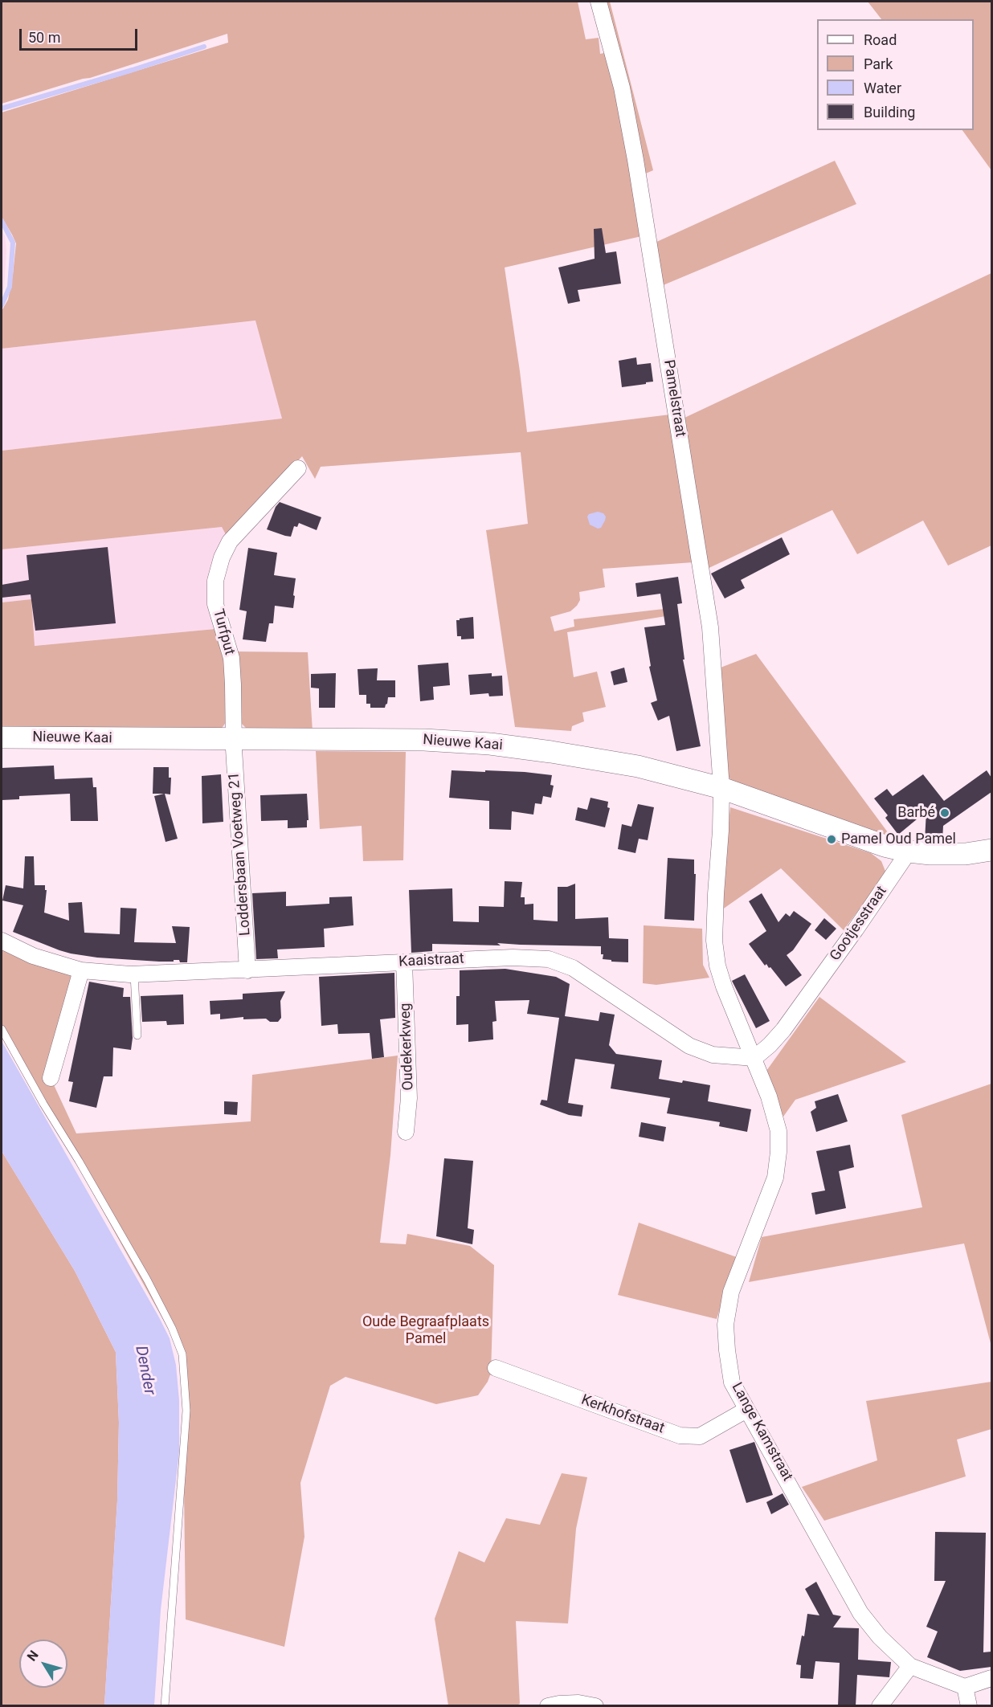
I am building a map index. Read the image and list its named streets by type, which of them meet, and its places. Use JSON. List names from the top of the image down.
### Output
{
  "streets": {
    "main road": ["Nieuwe Kaai"],
    "street": [
      "Pamelstraat",
      "Turfput",
      "Loddersbaan Voetweg 21",
      "Gootjesstraat",
      "Kaaistraat",
      "Oudekerkweg",
      "Kerkhofstraat",
      "Lange Kamstraat"
    ]
  },
  "crossings": [
    ["Pamelstraat", "Nieuwe Kaai"],
    ["Pamelstraat", "Gootjesstraat"],
    ["Pamelstraat", "Kaaistraat"],
    ["Pamelstraat", "Lange Kamstraat"],
    ["Turfput", "Nieuwe Kaai"],
    ["Turfput", "Loddersbaan Voetweg 21"],
    ["Nieuwe Kaai", "Loddersbaan Voetweg 21"],
    ["Nieuwe Kaai", "Gootjesstraat"],
    ["Loddersbaan Voetweg 21", "Kaaistraat"],
    ["Gootjesstraat", "Kaaistraat"],
    ["Gootjesstraat", "Lange Kamstraat"],
    ["Kaaistraat", "Oudekerkweg"],
    ["Kaaistraat", "Lange Kamstraat"],
    ["Kerkhofstraat", "Lange Kamstraat"]
  ],
  "water": ["Dender"],
  "parks": ["Oude Begraafplaats Pamel"],
  "places": ["Barbé", "Pamel Oud Pamel"],
  "legend": [
    "Road",
    "Park",
    "Water",
    "Building"
  ],
  "scale_bar": "50 m",
  "north": "top left"
}
